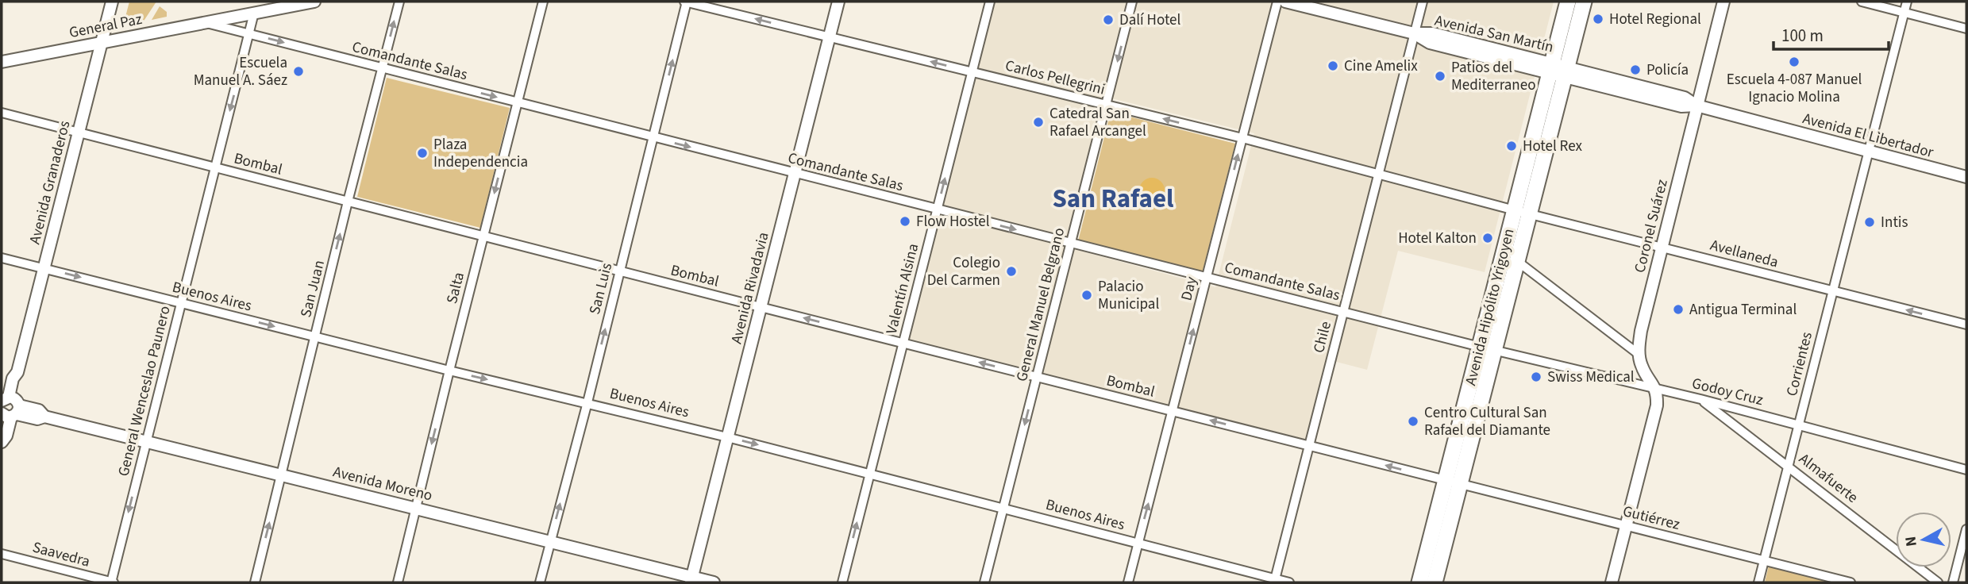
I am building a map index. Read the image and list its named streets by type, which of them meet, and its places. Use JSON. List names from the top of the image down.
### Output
{
  "streets": {
    "highway": ["Avenida Hipólito Yrigoyen"],
    "street": [
      "General Paz",
      "Avenida San Martín",
      "Comandante Salas",
      "Carlos Pellegrini",
      "Avenida El Libertador",
      "Bombal",
      "Avenida Granaderos",
      "Coronel Suárez",
      "Avellaneda",
      "Salta",
      "Avenida Rivadavia",
      "San Juan",
      "San Luis",
      "Valentín Alsina",
      "Day",
      "Buenos Aires",
      "General Manuel Belgrano",
      "Chile",
      "Corrientes",
      "General Wenceslao Paunero",
      "Godoy Cruz",
      "Almafuerte",
      "Avenida Moreno",
      "Gutiérrez",
      "Saavedra"
    ]
  },
  "crossings": [
    ["General Paz", "Comandante Salas"],
    ["General Paz", "Avenida Granaderos"],
    ["General Paz", "General Wenceslao Paunero"],
    ["Avenida San Martín", "Avenida El Libertador"],
    ["Avenida San Martín", "Avenida Hipólito Yrigoyen"],
    ["Avenida San Martín", "Chile"],
    ["Comandante Salas", "Salta"],
    ["Comandante Salas", "Avenida Rivadavia"],
    ["Comandante Salas", "San Juan"],
    ["Comandante Salas", "San Luis"],
    ["Comandante Salas", "Valentín Alsina"],
    ["Comandante Salas", "Day"],
    ["Comandante Salas", "General Manuel Belgrano"],
    ["Comandante Salas", "Avenida Hipólito Yrigoyen"],
    ["Comandante Salas", "Chile"],
    ["Comandante Salas", "General Wenceslao Paunero"],
    ["Comandante Salas", "Godoy Cruz"],
    ["Carlos Pellegrini", "Avellaneda"],
    ["Carlos Pellegrini", "Avenida Rivadavia"],
    ["Carlos Pellegrini", "San Luis"],
    ["Carlos Pellegrini", "Valentín Alsina"],
    ["Carlos Pellegrini", "Day"],
    ["Carlos Pellegrini", "General Manuel Belgrano"],
    ["Carlos Pellegrini", "Avenida Hipólito Yrigoyen"],
    ["Carlos Pellegrini", "Chile"],
    ["Avenida El Libertador", "Coronel Suárez"],
    ["Avenida El Libertador", "Avenida Hipólito Yrigoyen"],
    ["Avenida El Libertador", "Corrientes"],
    ["Bombal", "Avenida Granaderos"],
    ["Bombal", "Salta"],
    ["Bombal", "Avenida Rivadavia"],
    ["Bombal", "San Juan"],
    ["Bombal", "San Luis"],
    ["Bombal", "Valentín Alsina"],
    ["Bombal", "Day"],
    ["Bombal", "General Manuel Belgrano"],
    ["Bombal", "Avenida Hipólito Yrigoyen"],
    ["Bombal", "Chile"],
    ["Bombal", "General Wenceslao Paunero"],
    ["Bombal", "Gutiérrez"],
    ["Avenida Granaderos", "Buenos Aires"],
    ["Avenida Granaderos", "Avenida Moreno"],
    ["Coronel Suárez", "Avellaneda"],
    ["Avellaneda", "Avenida Hipólito Yrigoyen"],
    ["Avellaneda", "Corrientes"],
    ["Salta", "Buenos Aires"],
    ["Salta", "Avenida Moreno"],
    ["Avenida Rivadavia", "Buenos Aires"],
    ["Avenida Rivadavia", "Avenida Moreno"],
    ["San Juan", "Buenos Aires"],
    ["San Juan", "Avenida Moreno"],
    ["San Luis", "Buenos Aires"],
    ["San Luis", "Avenida Moreno"],
    ["Valentín Alsina", "Buenos Aires"],
    ["Day", "Buenos Aires"],
    ["Buenos Aires", "General Manuel Belgrano"],
    ["Buenos Aires", "Chile"],
    ["Buenos Aires", "General Wenceslao Paunero"],
    ["Avenida Hipólito Yrigoyen", "Godoy Cruz"],
    ["Avenida Hipólito Yrigoyen", "Gutiérrez"],
    ["Corrientes", "Godoy Cruz"],
    ["Corrientes", "Almafuerte"],
    ["Corrientes", "Gutiérrez"],
    ["General Wenceslao Paunero", "Avenida Moreno"],
    ["General Wenceslao Paunero", "Saavedra"],
    ["Godoy Cruz", "Almafuerte"]
  ],
  "one_way": [
    "Comandante Salas",
    "Carlos Pellegrini",
    "Bombal",
    "Salta",
    "San Juan",
    "San Luis",
    "Valentín Alsina",
    "Day",
    "Buenos Aires",
    "General Manuel Belgrano",
    "General Wenceslao Paunero"
  ],
  "districts": ["San Rafael"],
  "places": [
    "Hotel Regional",
    "Dalí Hotel",
    "Escuela 4-087 Manuel Ignacio Molina",
    "Cine Amelix",
    "Policía",
    "Escuela Manuel A. Sáez",
    "Patios del Mediterraneo",
    "Catedral San Rafael Arcangel",
    "Hotel Rex",
    "Plaza Independencia",
    "Flow Hostel",
    "Intis",
    "Hotel Kalton",
    "Colegio Del Carmen",
    "Palacio Municipal",
    "Antigua Terminal",
    "Swiss Medical",
    "Centro Cultural San Rafael del Diamante"
  ],
  "scale_bar": "100 m",
  "north": "left"
}
